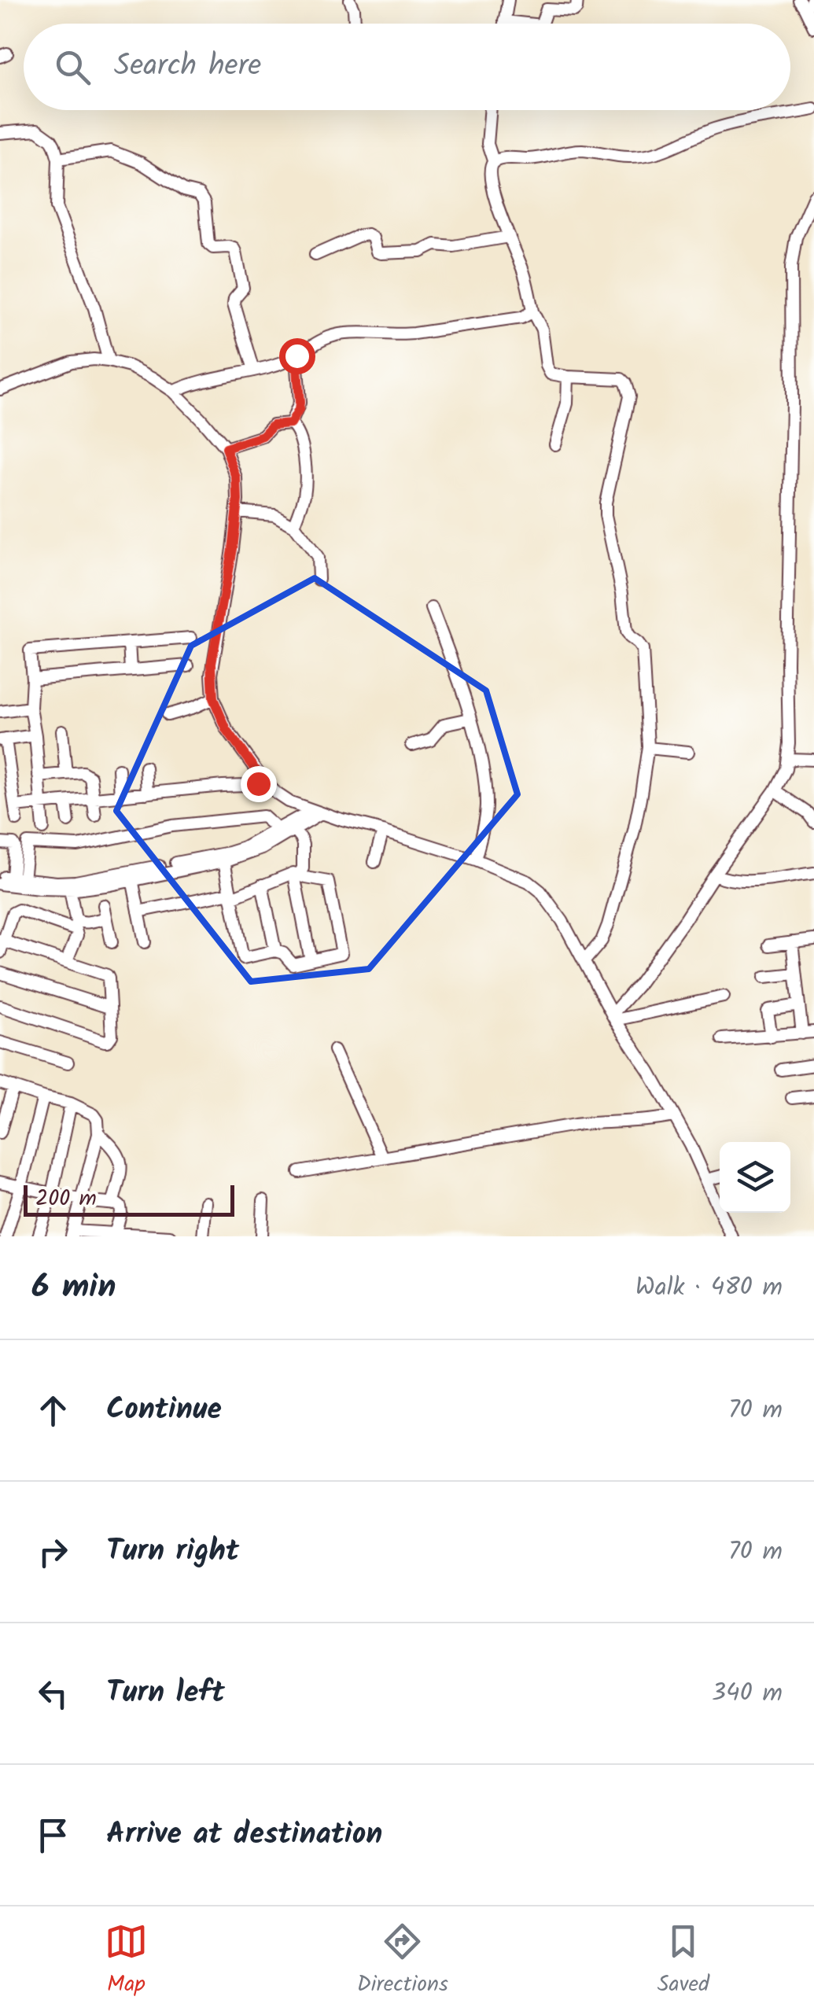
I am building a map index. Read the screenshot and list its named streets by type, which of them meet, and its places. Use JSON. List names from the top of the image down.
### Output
{
  "scale_bar": "200 m",
  "page": {
    "search": "Search here",
    "scale": "200 m",
    "heading": ["6 min", "Walk · 480 m"],
    "list": [
      ["Continue", "70 m"],
      ["Turn right", "70 m"],
      ["Turn left", "340 m"],
      "Arrive at destination"
    ],
    "nav": ["Map", "Directions", "Saved"]
  }
}
